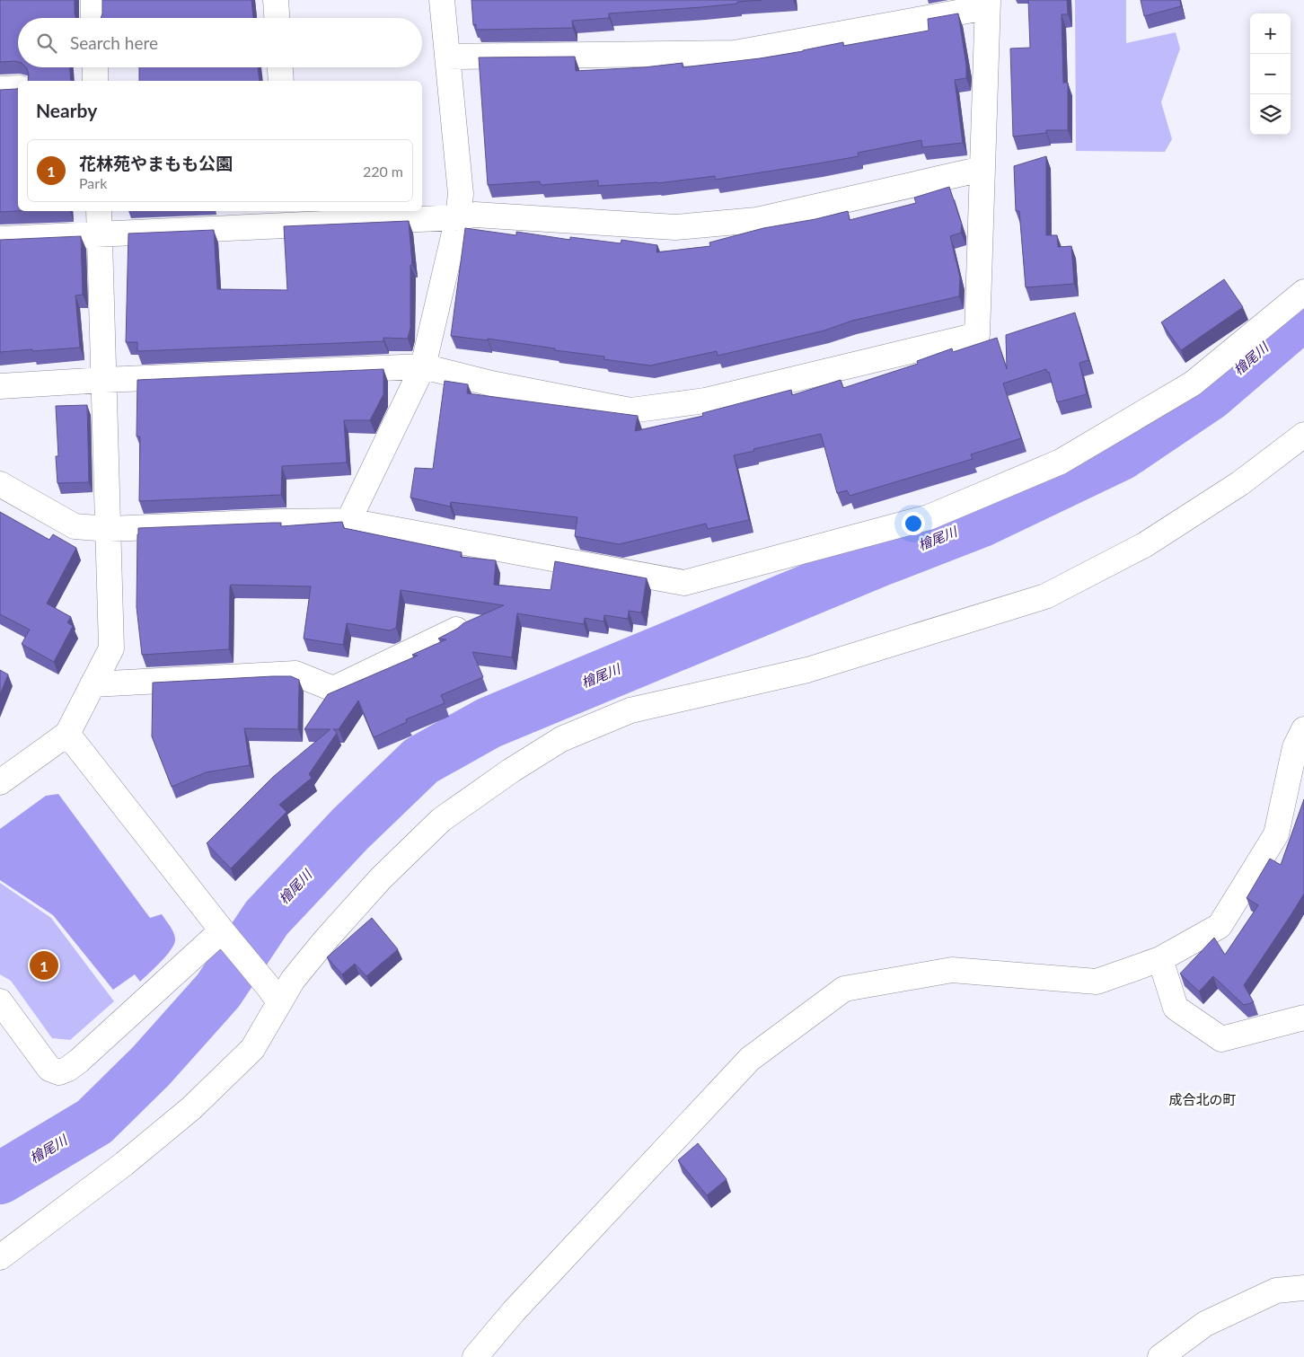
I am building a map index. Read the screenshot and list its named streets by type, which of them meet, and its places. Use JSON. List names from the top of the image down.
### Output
{
  "districts": ["成合北の町"],
  "water": ["檜尾川"],
  "page": {
    "map_buttons": ["+", "−"],
    "search": "Search here",
    "heading": "Nearby",
    "list": [
      {
        "mark": "1",
        "name": "花林苑やまもも公園",
        "note": "Park",
        "value": "220 m"
      }
    ],
    "pins": "1"
  }
}
